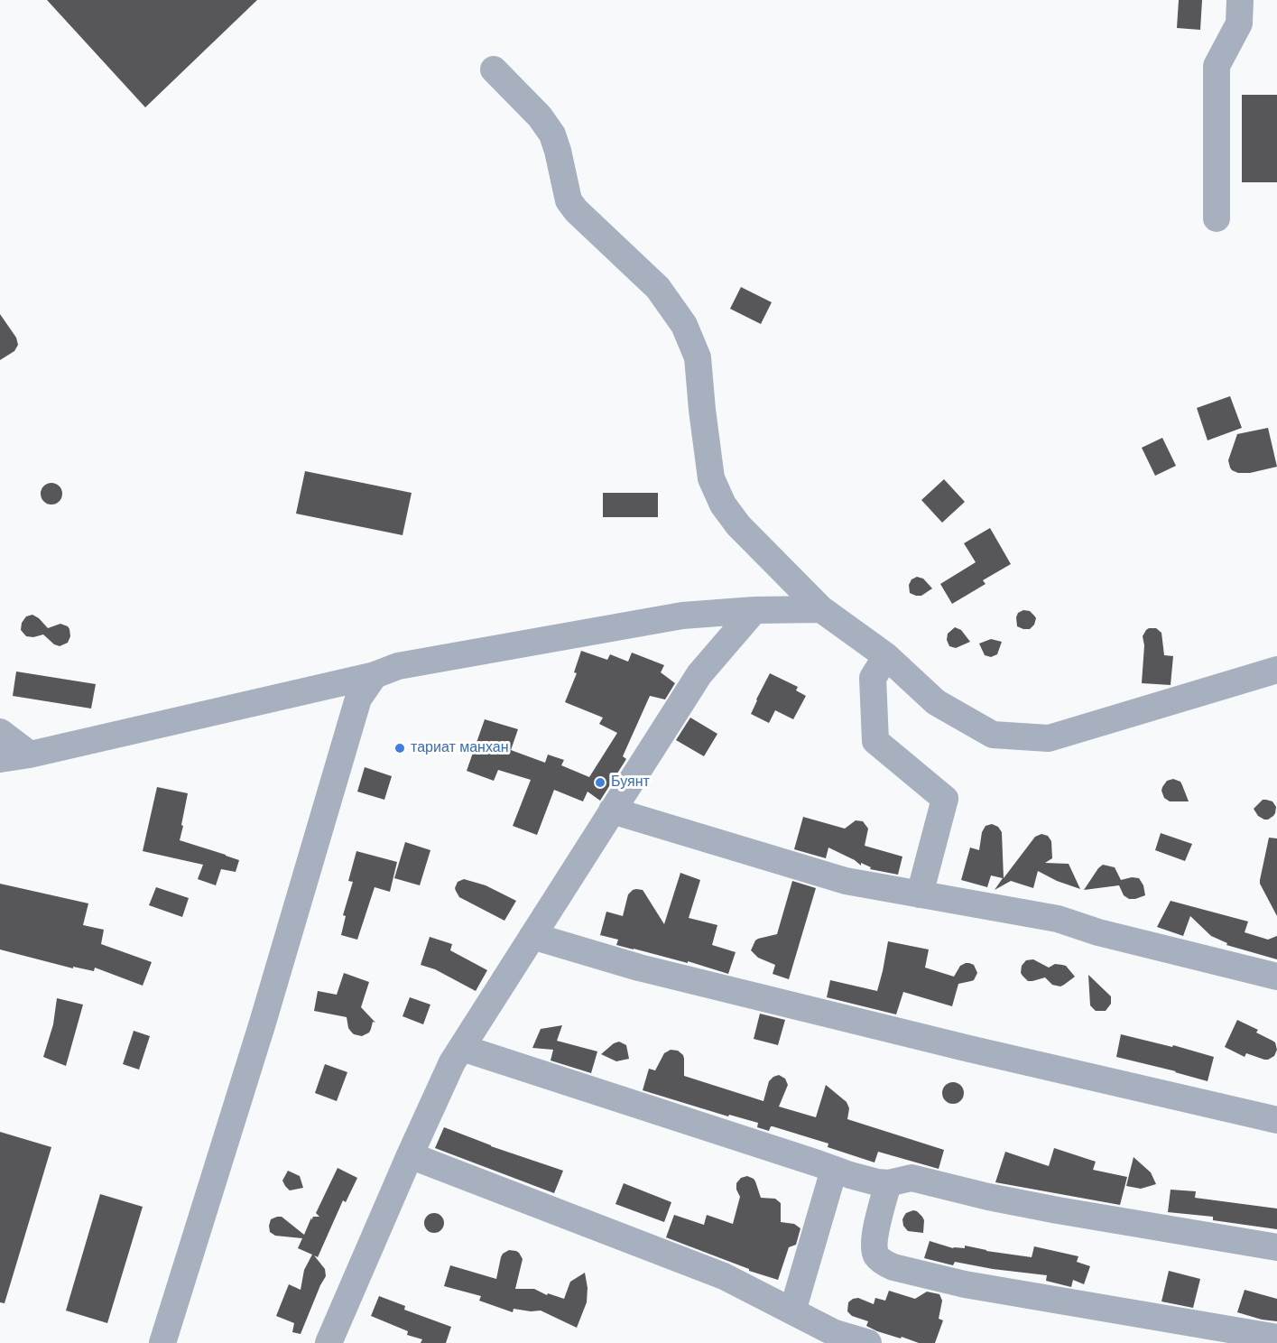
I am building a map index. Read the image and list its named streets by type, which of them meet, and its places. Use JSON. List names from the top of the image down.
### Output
{
  "places": ["тариат манхан", "Буянт"]
}
